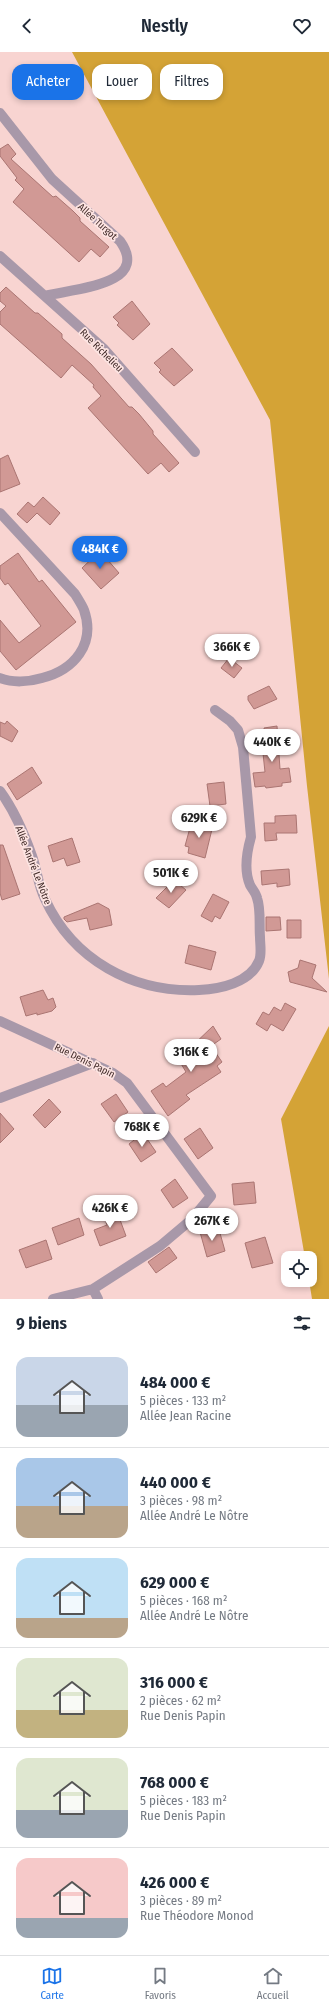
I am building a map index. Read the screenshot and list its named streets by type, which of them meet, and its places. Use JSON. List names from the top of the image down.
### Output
{
  "streets": {
    "street": [
      "Allée Turgot",
      "Rue Richelieu",
      "Allée André Le Nôtre",
      "Rue Denis Papin"
    ]
  },
  "crossings": [
    ["Allée Turgot", "Rue Richelieu"]
  ],
  "page": {
    "header": "Nestly",
    "chip": ["Acheter", "Louer", "Filtres"],
    "price": [
      "484K €",
      "366K €",
      "440K €",
      "629K €",
      "501K €",
      "316K €",
      "768K €",
      "426K €",
      "267K €"
    ],
    "heading": "9 biens",
    "list": [
      {
        "name": "484 000 €",
        "note": "5 pièces · 133 m² · Allée Jean Racine"
      },
      {
        "name": "440 000 €",
        "note": "3 pièces · 98 m² · Allée André Le Nôtre"
      },
      {
        "name": "629 000 €",
        "note": "5 pièces · 168 m² · Allée André Le Nôtre"
      },
      {
        "name": "316 000 €",
        "note": "2 pièces · 62 m² · Rue Denis Papin"
      },
      {
        "name": "768 000 €",
        "note": "5 pièces · 183 m² · Rue Denis Papin"
      },
      {
        "name": "426 000 €",
        "note": "3 pièces · 89 m² · Rue Théodore Monod"
      }
    ],
    "tabs": ["Carte", "Favoris", "Accueil"]
  }
}
